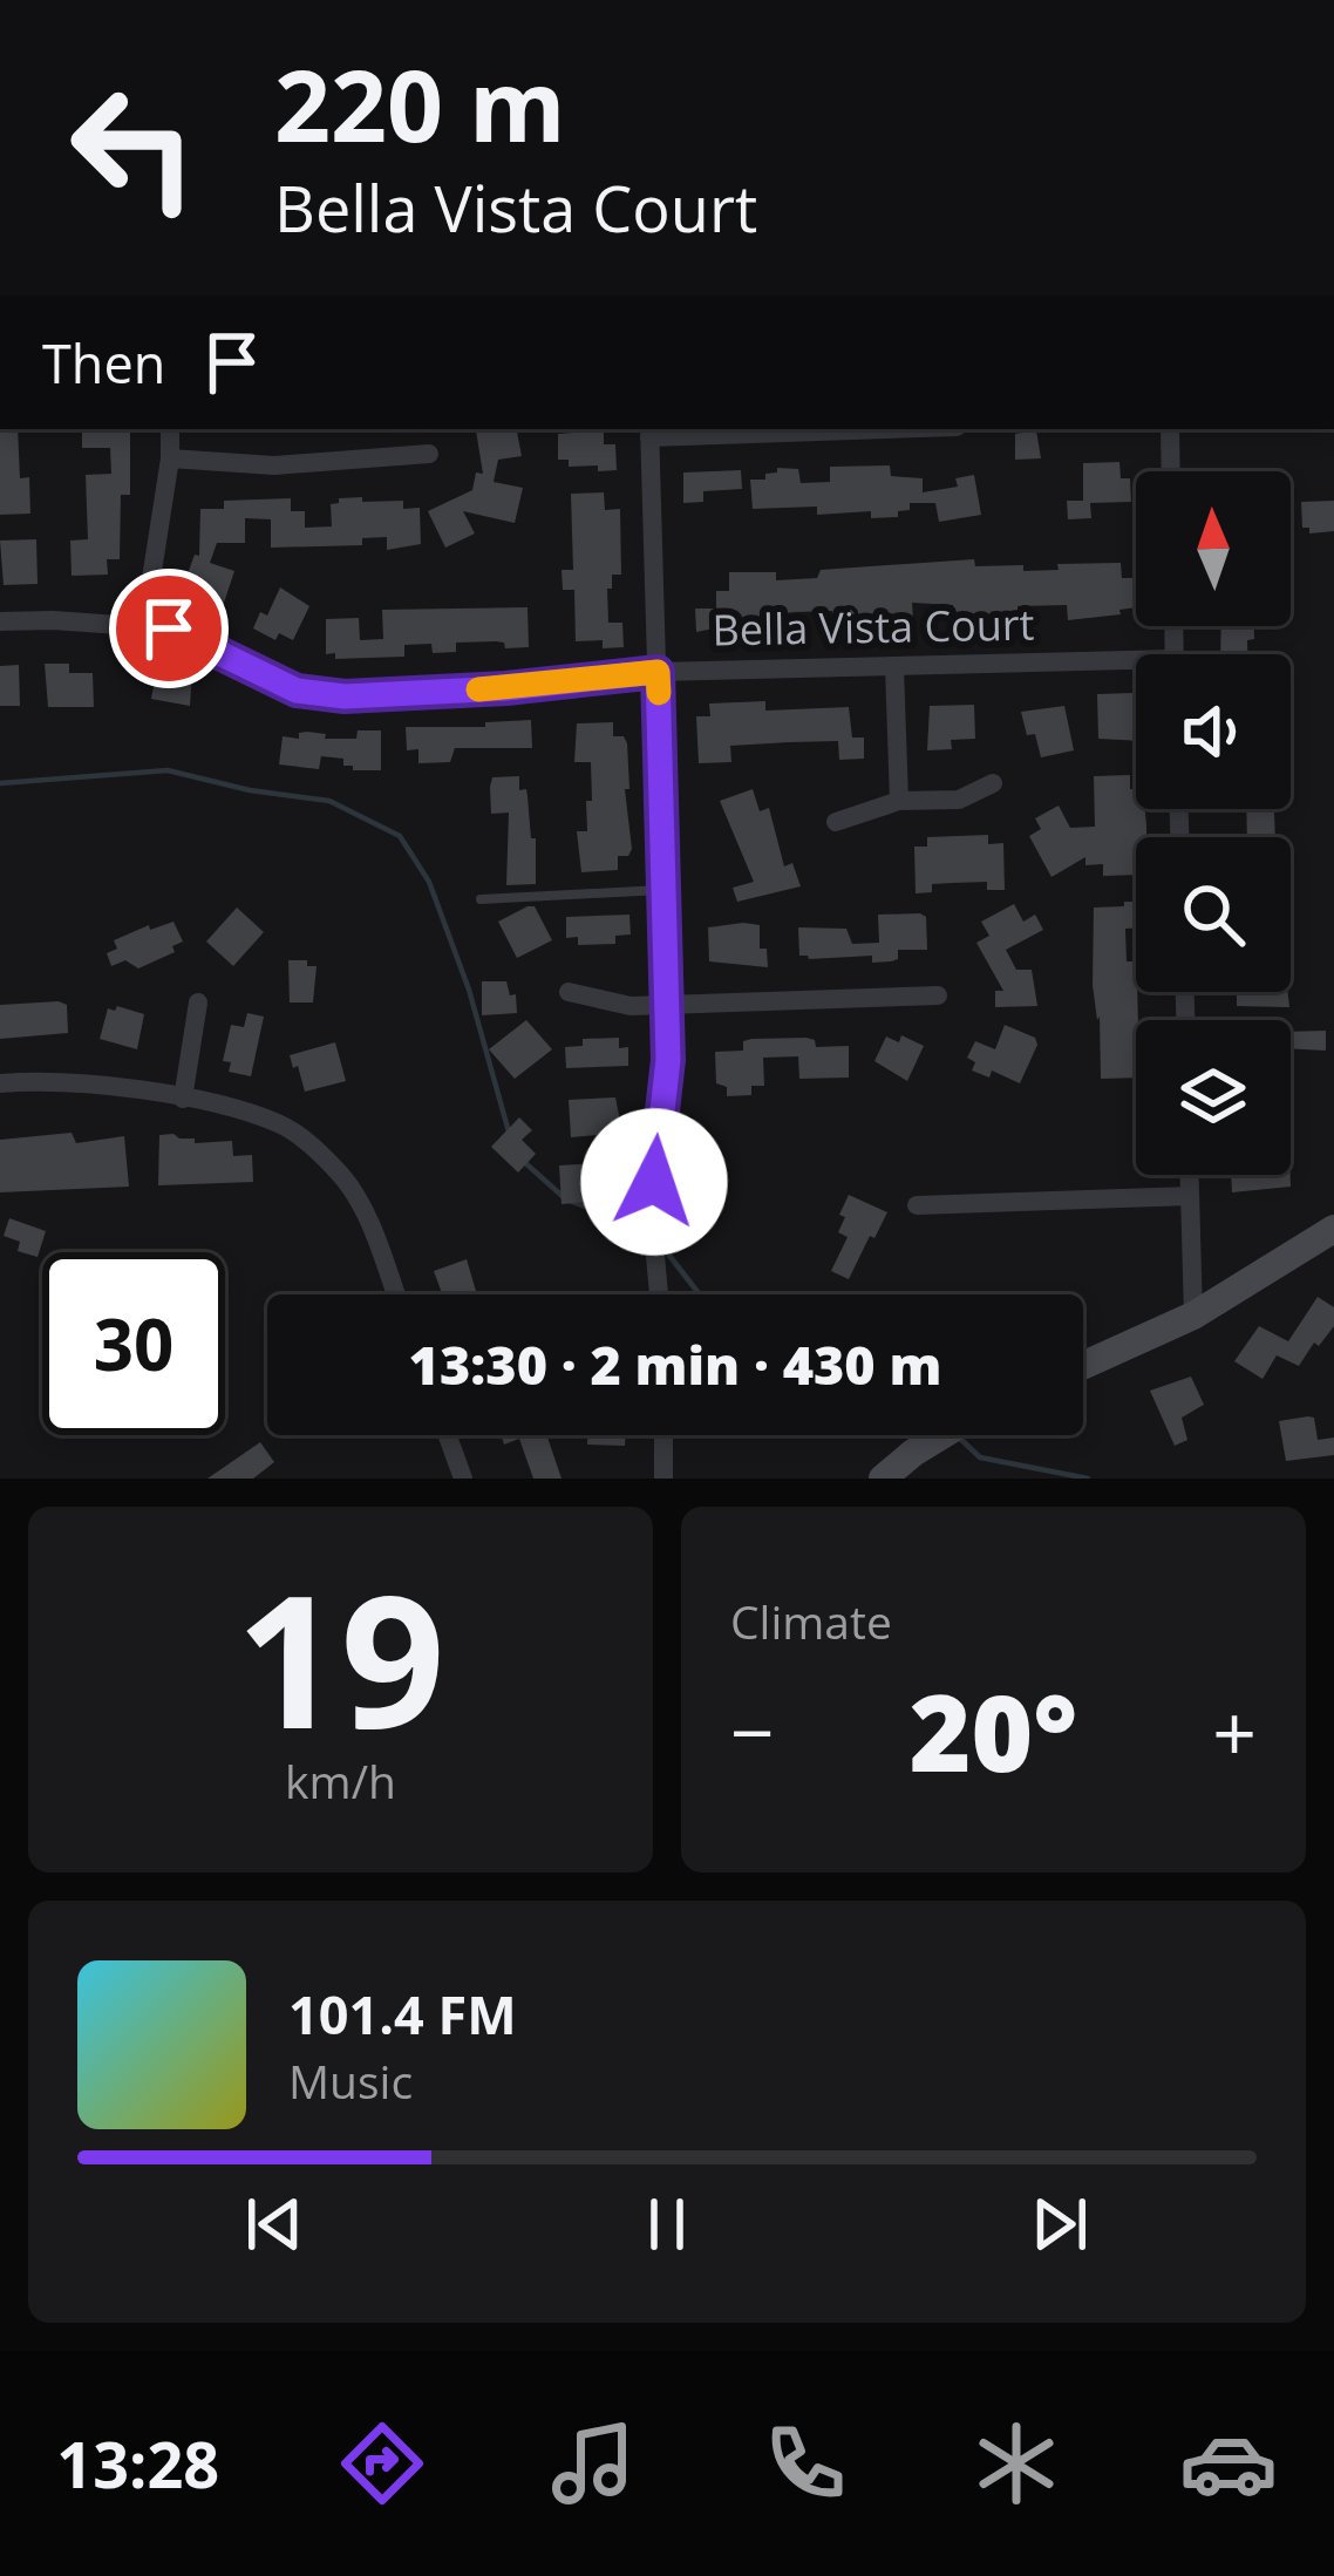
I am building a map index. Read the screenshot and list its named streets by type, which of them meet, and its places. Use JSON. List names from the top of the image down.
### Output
{
  "streets": {
    "street": ["Bella Vista Court"]
  },
  "north": "top",
  "page": {
    "turn": ["220 m", "Bella Vista Court"],
    "then": "Then",
    "limit": "30",
    "trip": "13:30 · 2 min · 430 m",
    "tile": [
      ["19", "km/h"],
      "Climate"
    ],
    "heat": ["−", "20°", "+"],
    "song": ["101.4 FM", "Music"],
    "tabs": "13:28"
  }
}
